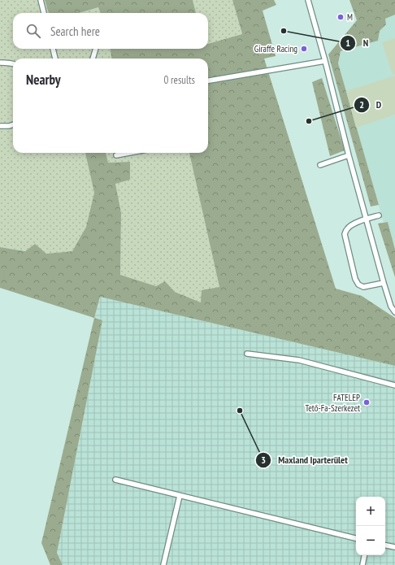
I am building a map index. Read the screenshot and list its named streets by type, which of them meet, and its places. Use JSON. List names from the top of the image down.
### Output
{
  "places": [
    "M",
    "N",
    "Giraffe Racing",
    "D",
    "FATELEP Tető-Fa-Szerkezet",
    "Maxland Iparterület"
  ],
  "page": {
    "search": "Search here",
    "heading": ["Nearby", "0 results"],
    "map_buttons": ["+", "−"]
  }
}
